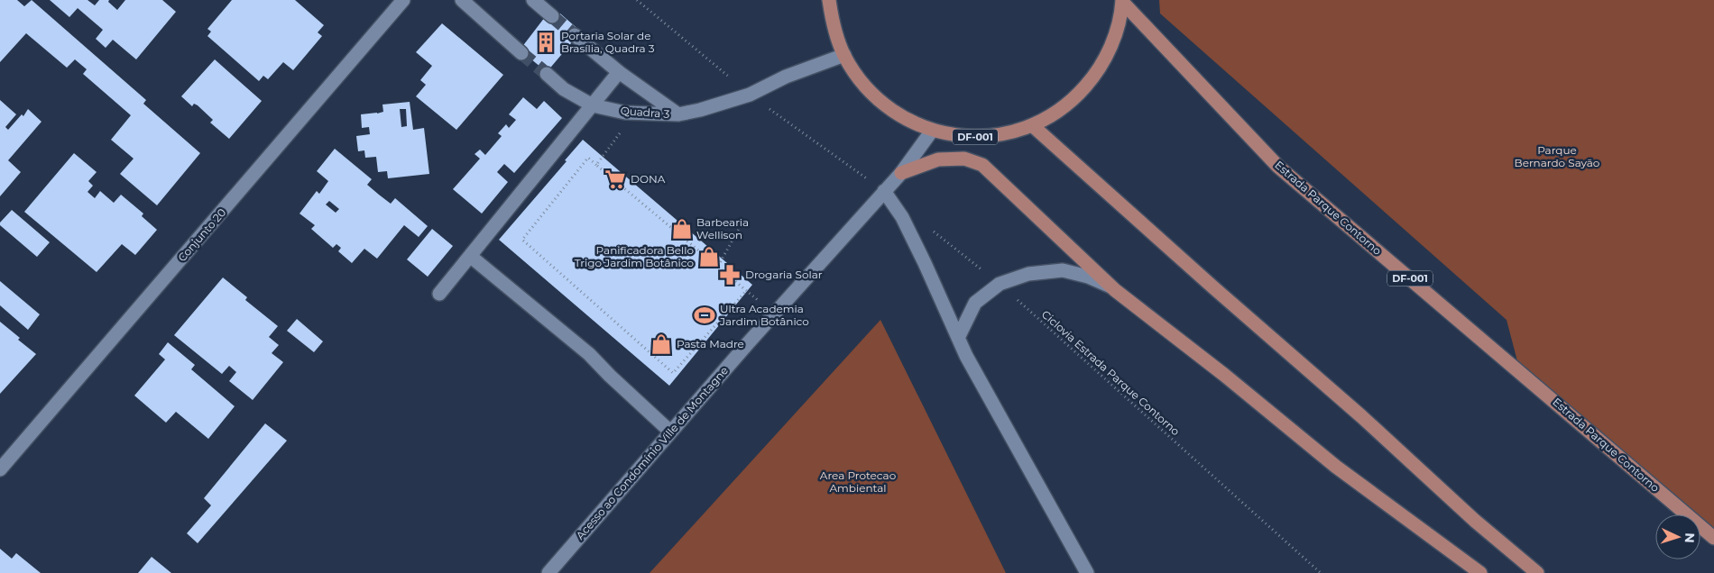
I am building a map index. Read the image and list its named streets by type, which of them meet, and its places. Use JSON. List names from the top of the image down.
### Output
{
  "streets": {
    "main road": ["DF-001", "Estrada Parque Contorno"],
    "street": ["Quadra 3", "Conjunto 20", "Acesso ao Condomínio Ville de Montagne"],
    "path": ["Ciclovia Estrada Parque Contorno"]
  },
  "crossings": [
    ["DF-001", "Estrada Parque Contorno"]
  ],
  "parks": ["Parque Bernardo Sayão", "Area Protecao Ambiental"],
  "places": {
    "building": ["Portaria Solar de Brasília, Quadra 3"],
    "supermarket": ["DONA"],
    "shop": ["Barbearia Wellison", "Panificadora Bello Trigo Jardim Botânico", "Pasta Madre"],
    "pharmacy": ["Drogaria Solar"],
    "sports": ["Ultra Academia Jardim Botânico"]
  },
  "north": "right"
}
